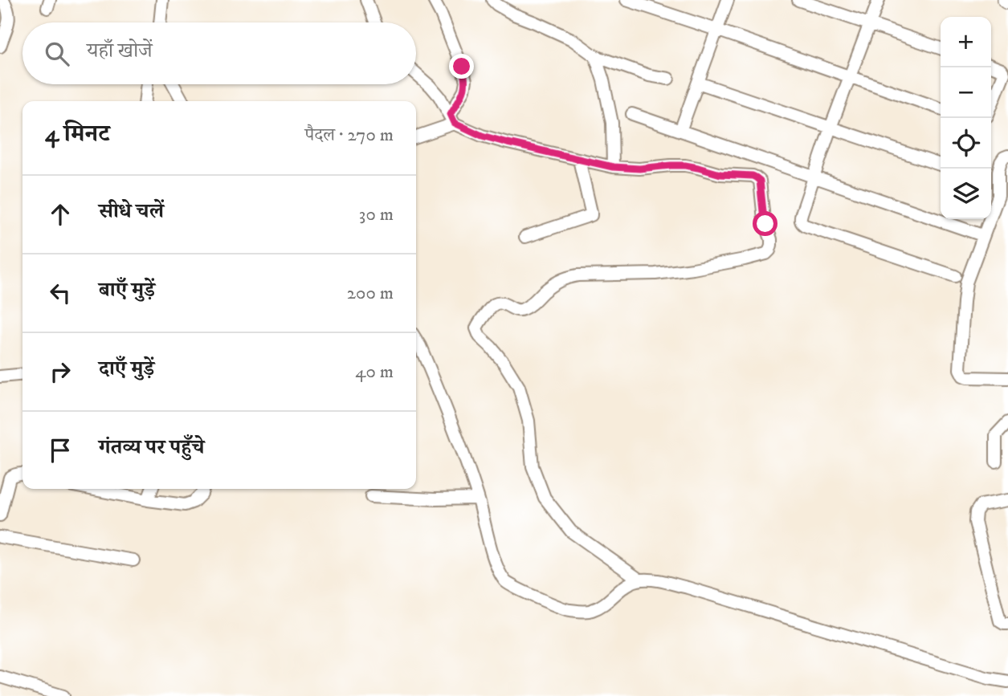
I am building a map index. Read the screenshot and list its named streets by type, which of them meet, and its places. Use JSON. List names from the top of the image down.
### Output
{
  "page": {
    "map_buttons": ["+", "−"],
    "search": "यहाँ खोजें",
    "heading": ["4 मिनट", "पैदल · 270 m"],
    "list": [
      ["सीधे चलें", "30 m"],
      ["बाएँ मुड़ें", "200 m"],
      ["दाएँ मुड़ें", "40 m"],
      "गंतव्य पर पहुँचे"
    ]
  }
}
